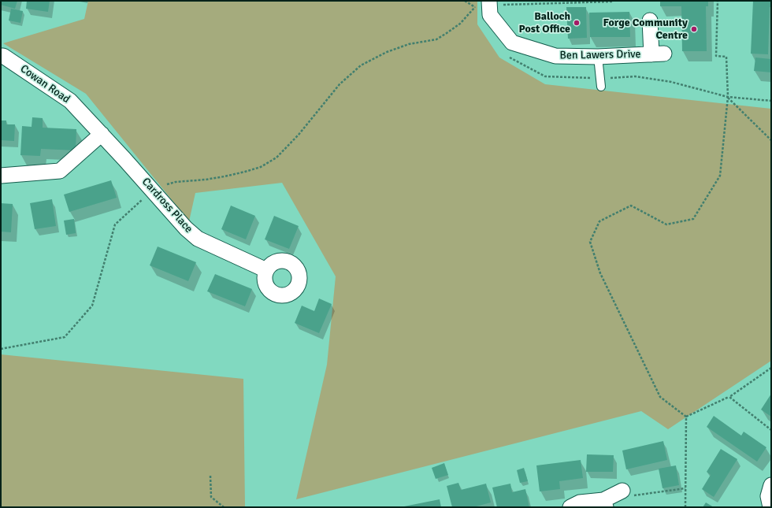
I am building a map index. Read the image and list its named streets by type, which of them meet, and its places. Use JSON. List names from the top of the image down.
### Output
{
  "streets": {
    "street": ["Ben Lawers Drive", "Cowan Road", "Cardross Place"]
  },
  "crossings": [
    ["Cowan Road", "Cardross Place"]
  ],
  "places": ["Balloch Post Office", "Forge Community Centre"]
}
